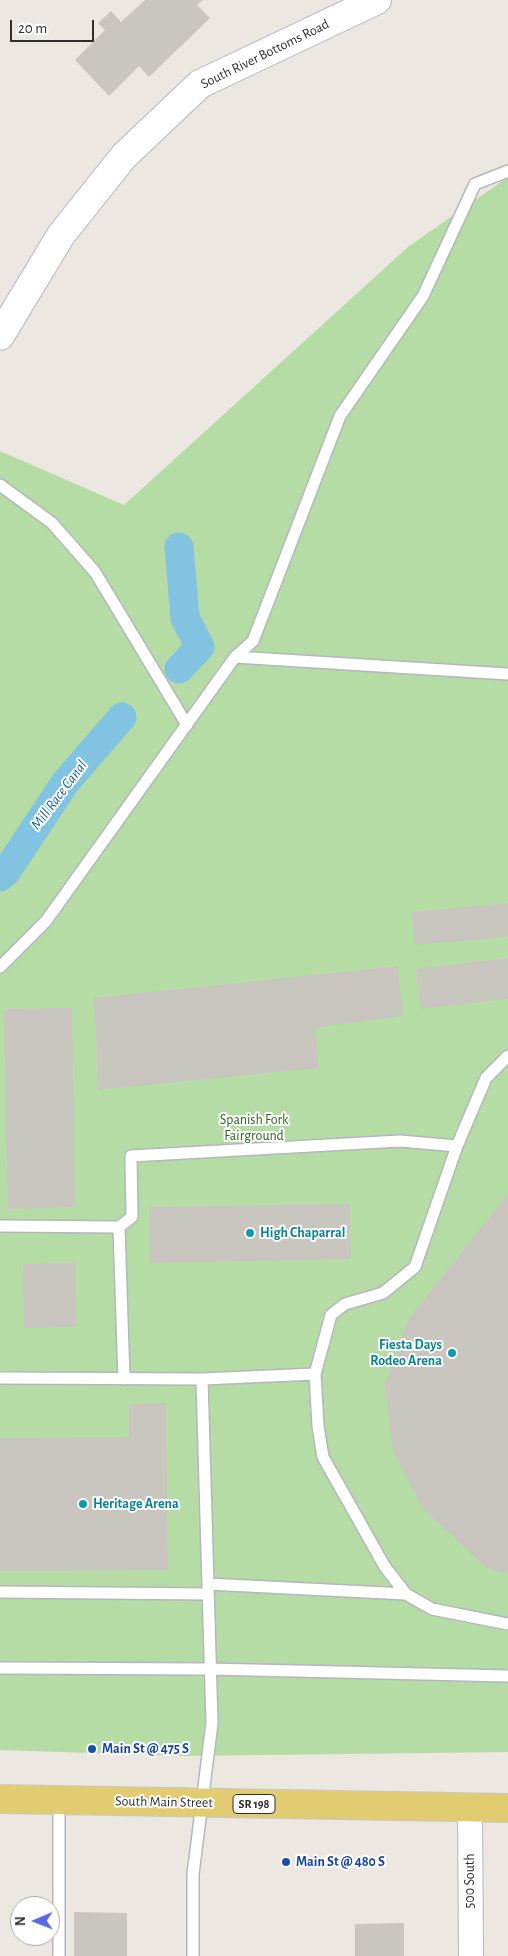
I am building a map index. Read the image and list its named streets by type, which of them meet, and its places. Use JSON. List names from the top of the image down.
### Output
{
  "streets": {
    "main road": ["South Main Street", "SR 198"],
    "street": ["South River Bottoms Road", "500 South"]
  },
  "crossings": [
    ["South Main Street", "500 South"]
  ],
  "water": ["Mill Race Canal"],
  "parks": ["Spanish Fork Fairground"],
  "places": [
    "High Chaparral",
    "Fiesta Days Rodeo Arena",
    "Heritage Arena",
    "Main St @ 475 S",
    "Main St @ 480 S"
  ],
  "scale_bar": "20 m",
  "north": "left"
}
